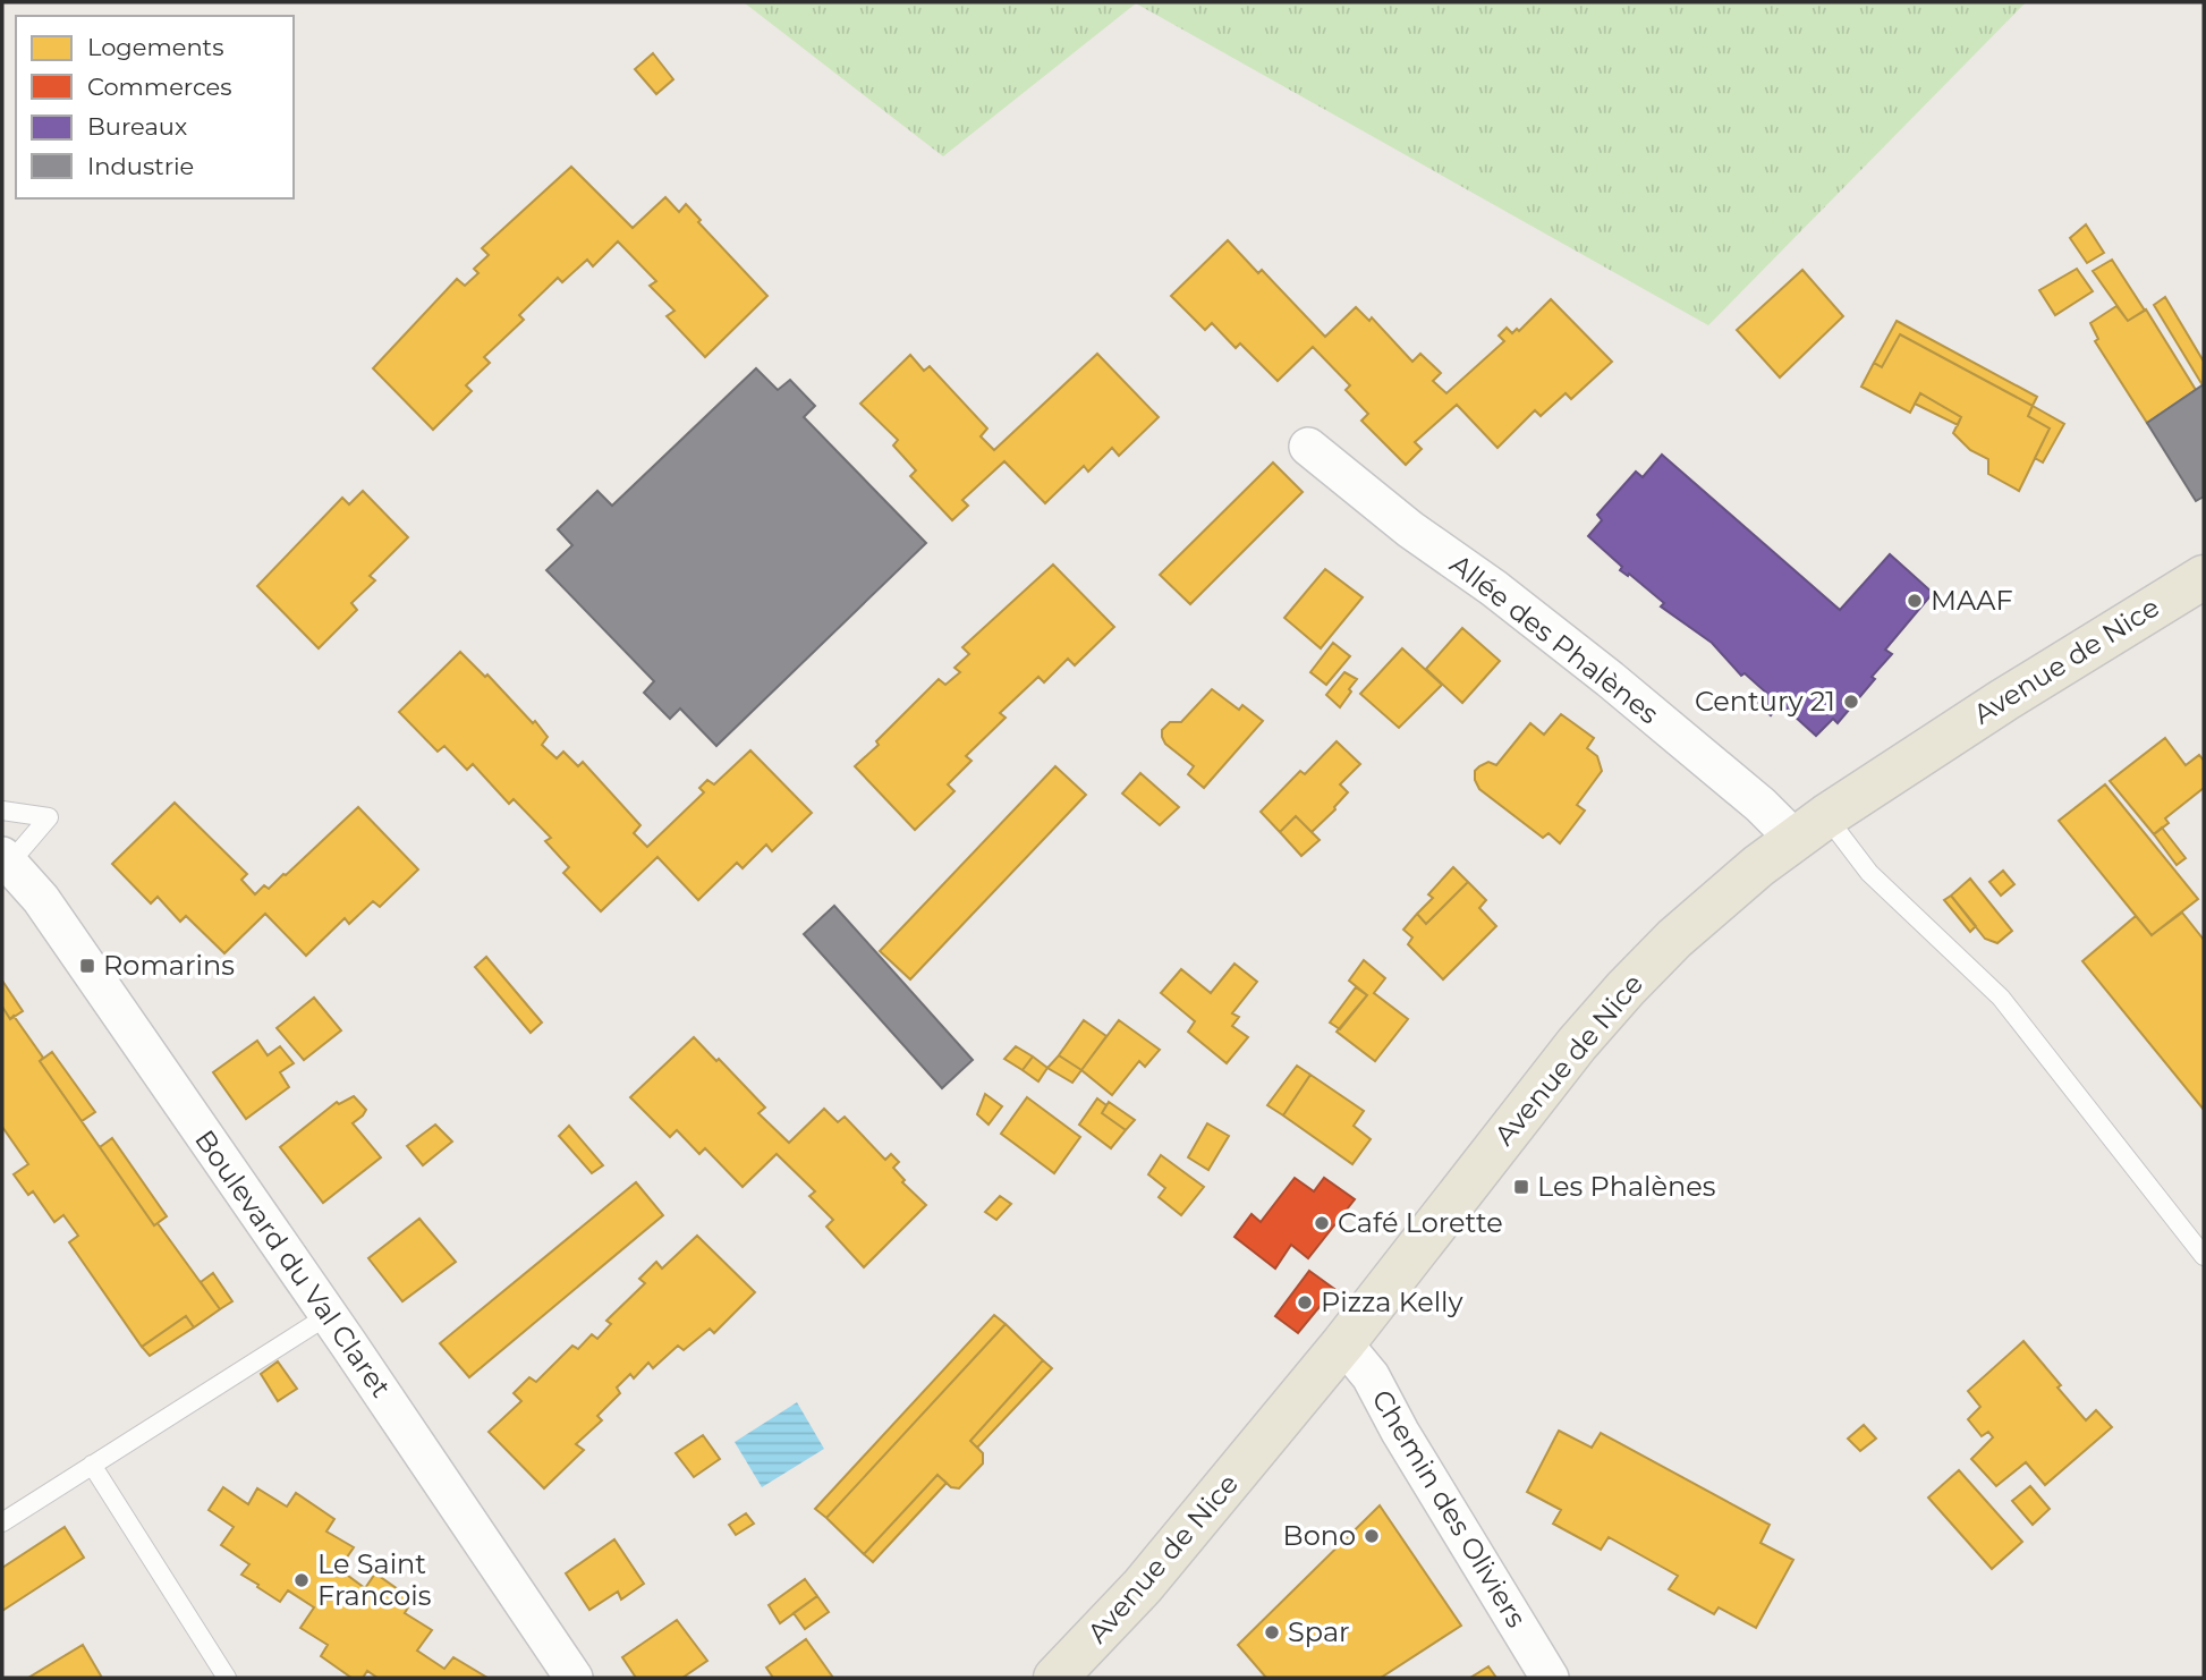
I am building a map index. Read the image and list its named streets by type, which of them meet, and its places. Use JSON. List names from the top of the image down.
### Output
{
  "streets": {
    "main road": ["Avenue de Nice"],
    "street": ["Allée des Phalènes", "Boulevard du Val Claret", "Chemin des Oliviers"]
  },
  "crossings": [
    ["Allée des Phalènes", "Avenue de Nice"],
    ["Avenue de Nice", "Chemin des Oliviers"]
  ],
  "places": {
    "other": [
      "MAAF",
      "Century 21",
      "Café Lorette",
      "Pizza Kelly",
      "Bono",
      "Le Saint Francois",
      "Spar"
    ],
    "transit": ["Romarins", "Les Phalènes"]
  },
  "legend": [
    "Logements",
    "Commerces",
    "Bureaux",
    "Industrie"
  ]
}
